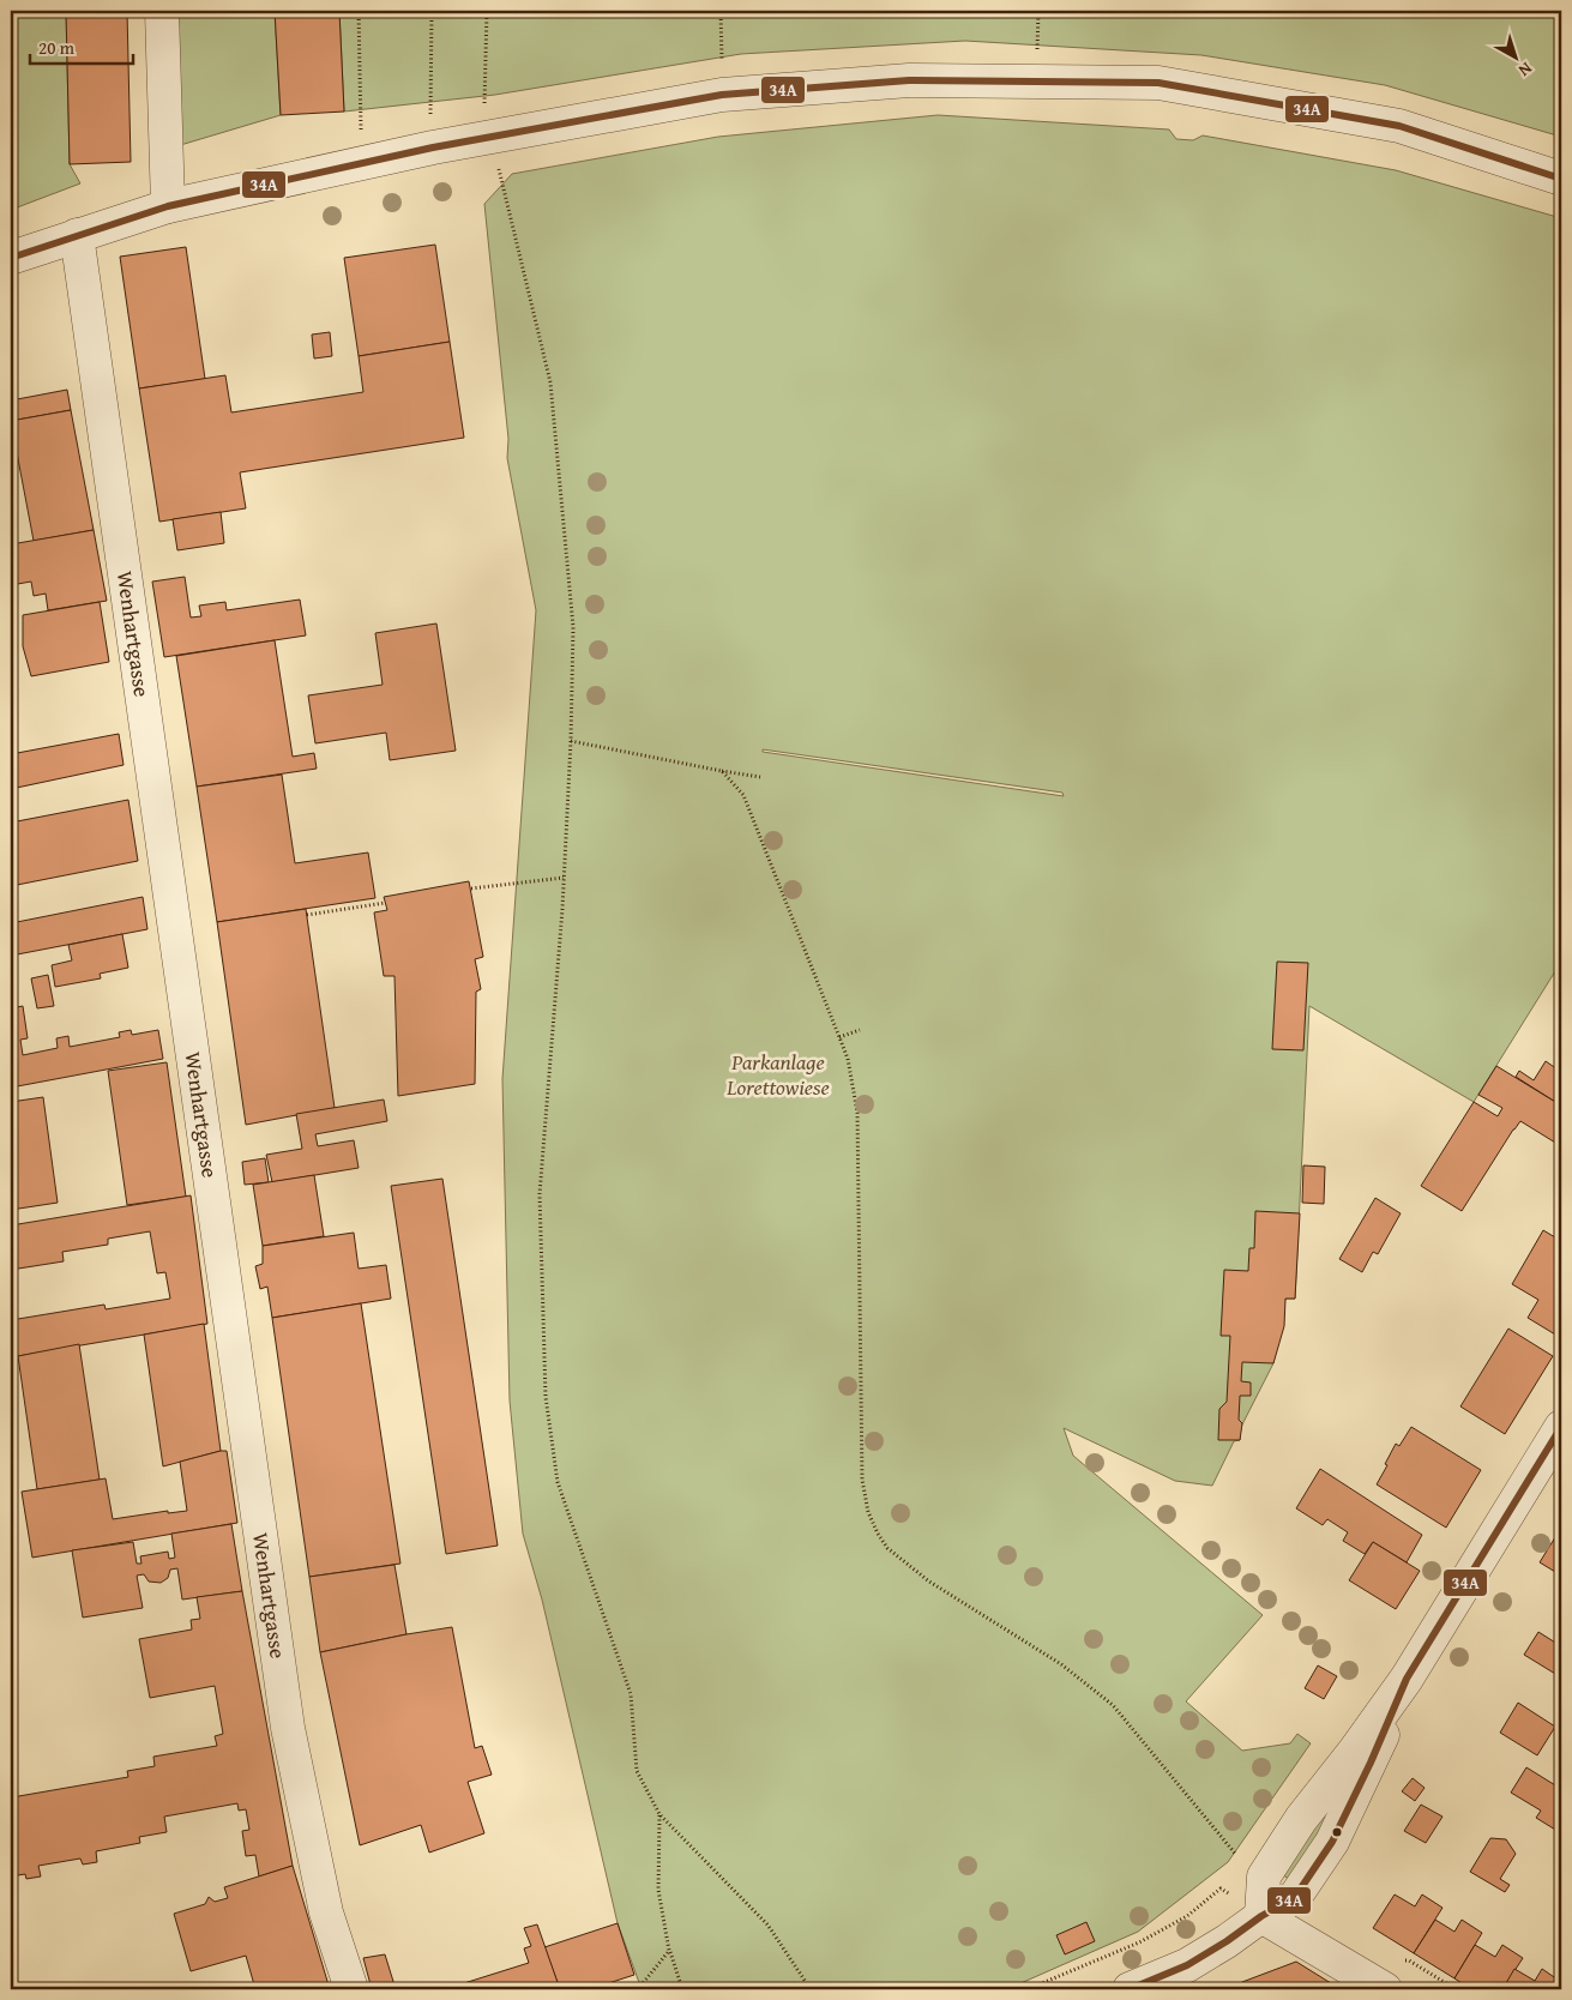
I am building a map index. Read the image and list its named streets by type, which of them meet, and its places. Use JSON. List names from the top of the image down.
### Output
{
  "streets": {
    "street": ["Wenhartgasse"]
  },
  "parks": ["Parkanlage Lorettowiese"],
  "lines": ["transit line 34A"],
  "scale_bar": "20 m",
  "north": "bottom right"
}
